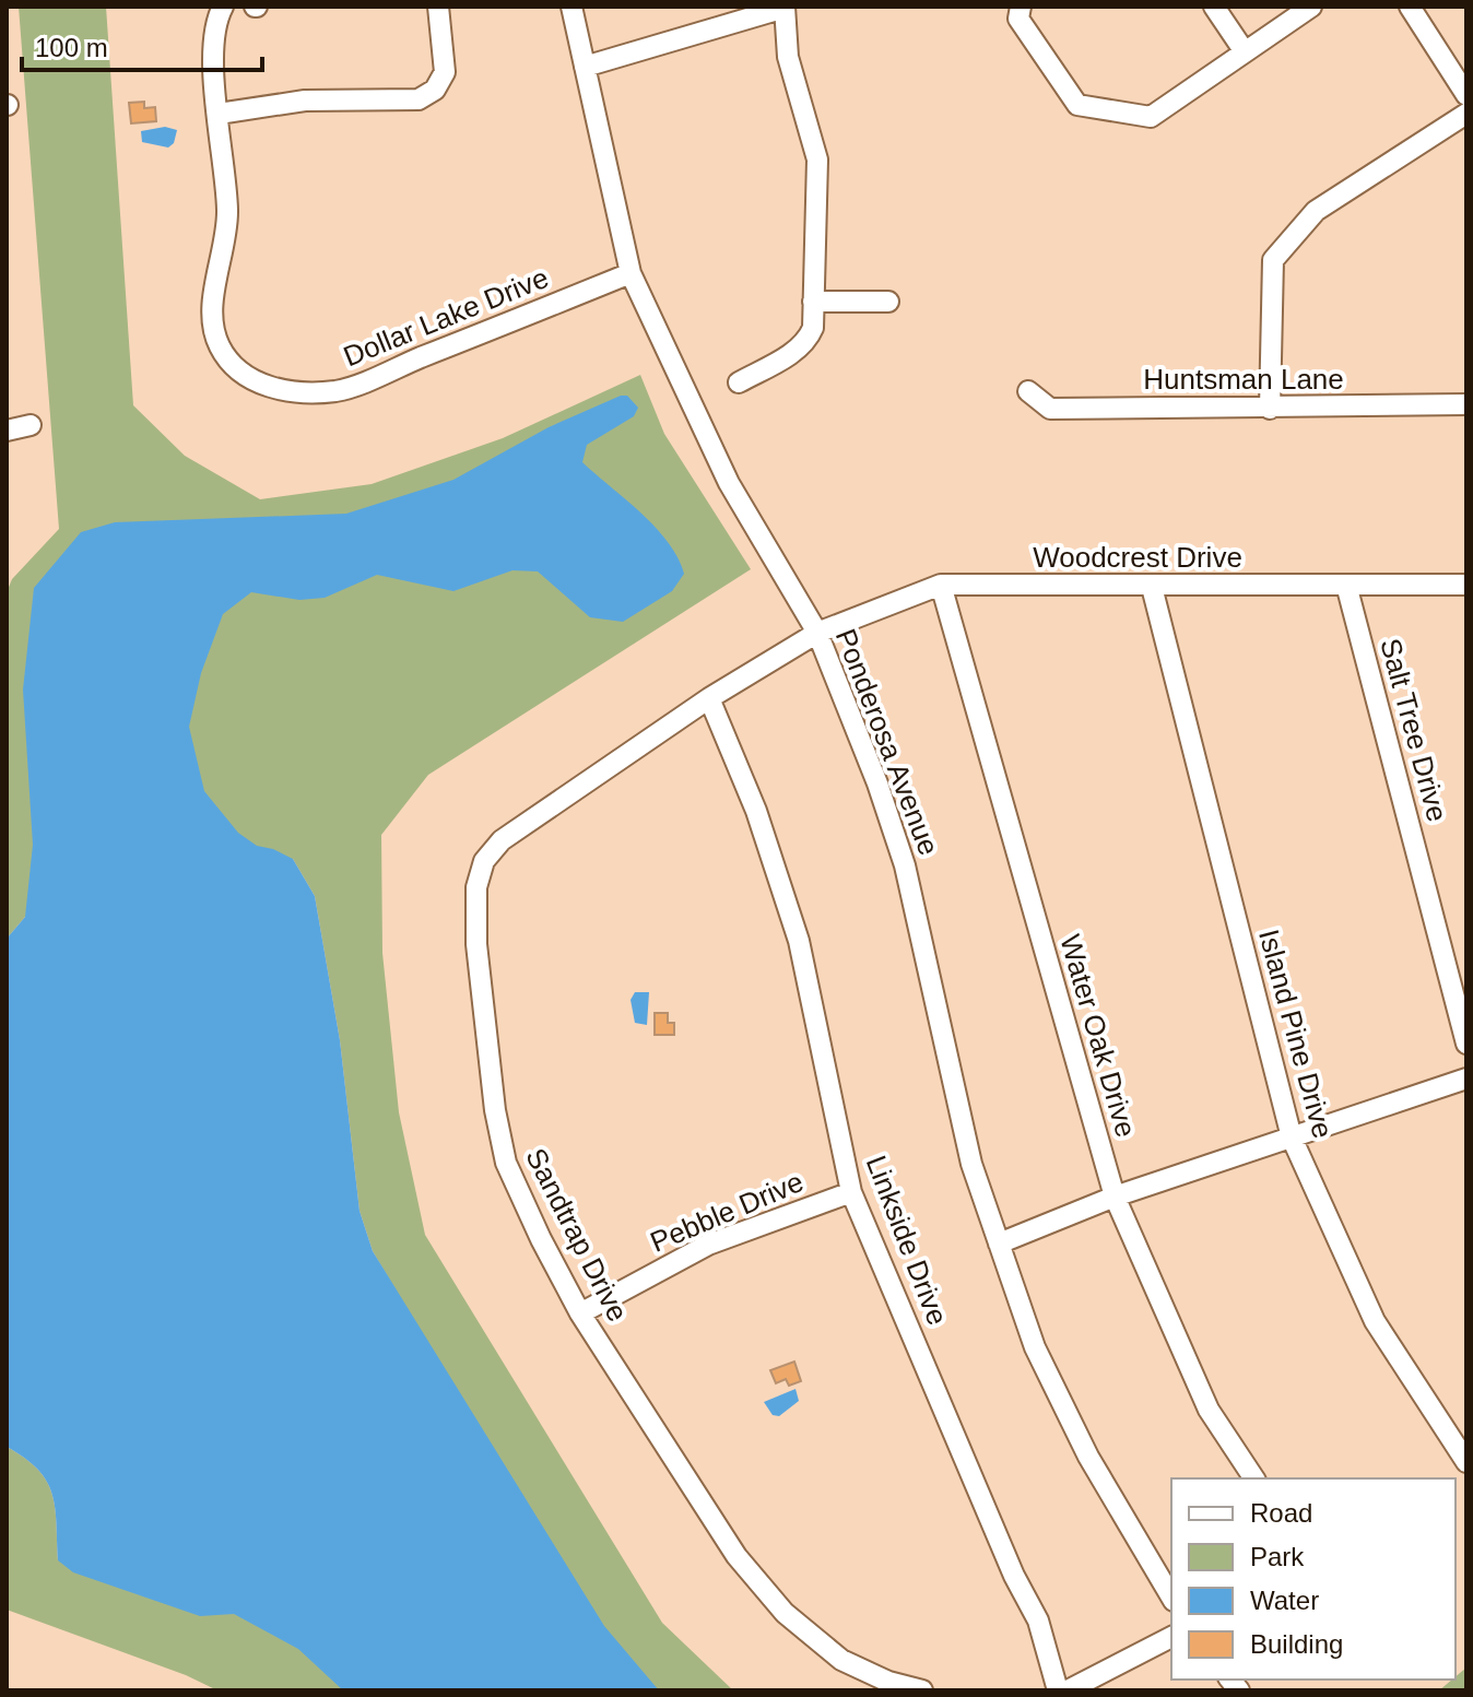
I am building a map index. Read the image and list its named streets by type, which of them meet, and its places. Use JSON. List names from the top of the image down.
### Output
{
  "streets": {
    "street": [
      "Dollar Lake Drive",
      "Huntsman Lane",
      "Woodcrest Drive",
      "Salt Tree Drive",
      "Ponderosa Avenue",
      "Island Pine Drive",
      "Water Oak Drive",
      "Pebble Drive",
      "Sandtrap Drive",
      "Linkside Drive"
    ]
  },
  "crossings": [
    ["Dollar Lake Drive", "Ponderosa Avenue"],
    ["Woodcrest Drive", "Salt Tree Drive"],
    ["Woodcrest Drive", "Ponderosa Avenue"],
    ["Woodcrest Drive", "Island Pine Drive"],
    ["Woodcrest Drive", "Water Oak Drive"],
    ["Woodcrest Drive", "Sandtrap Drive"],
    ["Ponderosa Avenue", "Sandtrap Drive"],
    ["Pebble Drive", "Sandtrap Drive"],
    ["Pebble Drive", "Linkside Drive"],
    ["Sandtrap Drive", "Linkside Drive"]
  ],
  "legend": [
    "Road",
    "Park",
    "Water",
    "Building"
  ],
  "scale_bar": "100 m"
}
